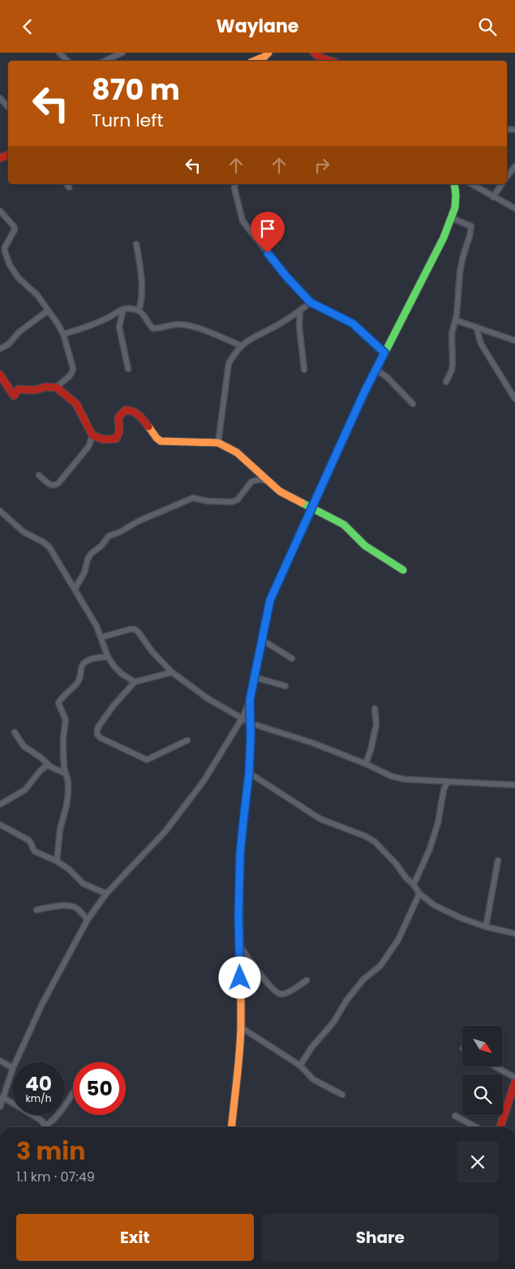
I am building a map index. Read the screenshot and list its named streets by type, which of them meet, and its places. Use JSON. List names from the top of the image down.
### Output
{
  "north": "bottom right",
  "page": {
    "header": "Waylane",
    "turn": ["870 m", "Turn left"],
    "speed": "40 km/h",
    "limit": "50",
    "heading": ["3 min", "1.1 km · 07:49"],
    "buttons": ["Exit", "Share"]
  }
}
